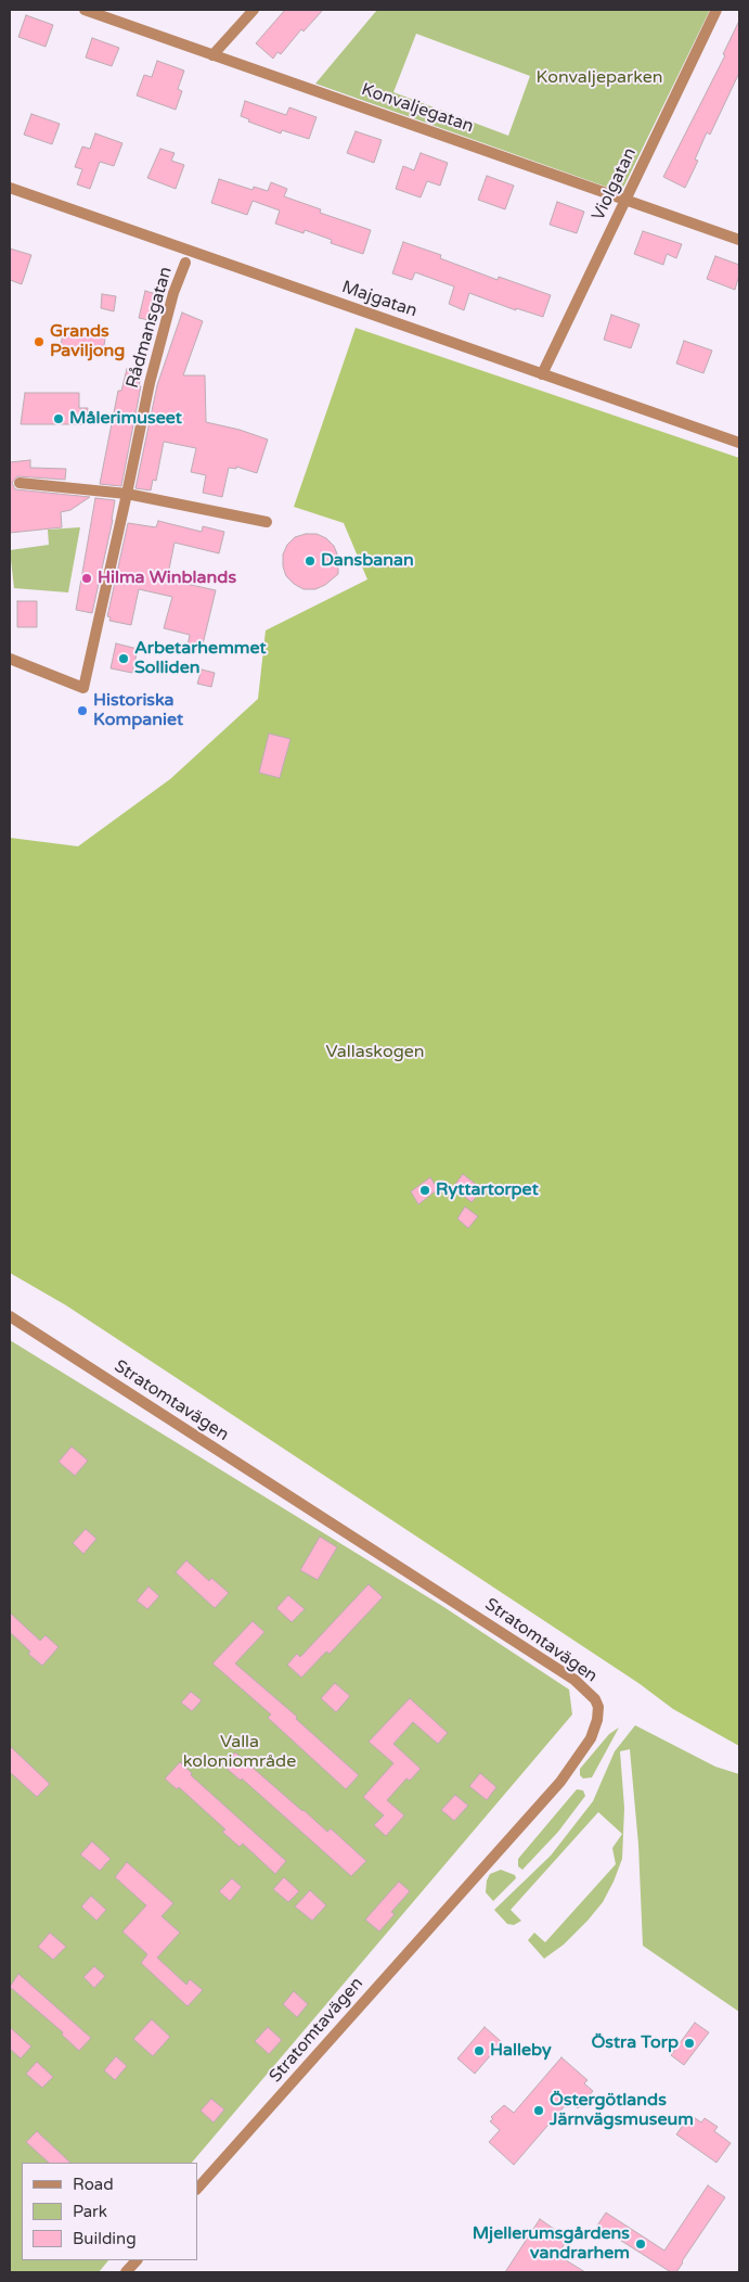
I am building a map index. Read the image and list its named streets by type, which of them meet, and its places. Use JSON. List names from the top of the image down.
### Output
{
  "streets": {
    "street": [
      "Konvaljegatan",
      "Violgatan",
      "Majgatan",
      "Rådmansgatan",
      "Stratomtavägen"
    ]
  },
  "crossings": [
    ["Konvaljegatan", "Violgatan"],
    ["Violgatan", "Majgatan"]
  ],
  "parks": ["Konvaljeparken", "Vallaskogen", "Valla koloniområde"],
  "places": [
    "Grands Paviljong",
    "Målerimuseet",
    "Dansbanan",
    "Hilma Winblands",
    "Arbetarhemmet Solliden",
    "Historiska Kompaniet",
    "Ryttartorpet",
    "Östra Torp",
    "Halleby",
    "Östergötlands Järnvägsmuseum",
    "Mjellerumsgårdens vandrarhem"
  ],
  "legend": ["Road", "Park", "Building"]
}
